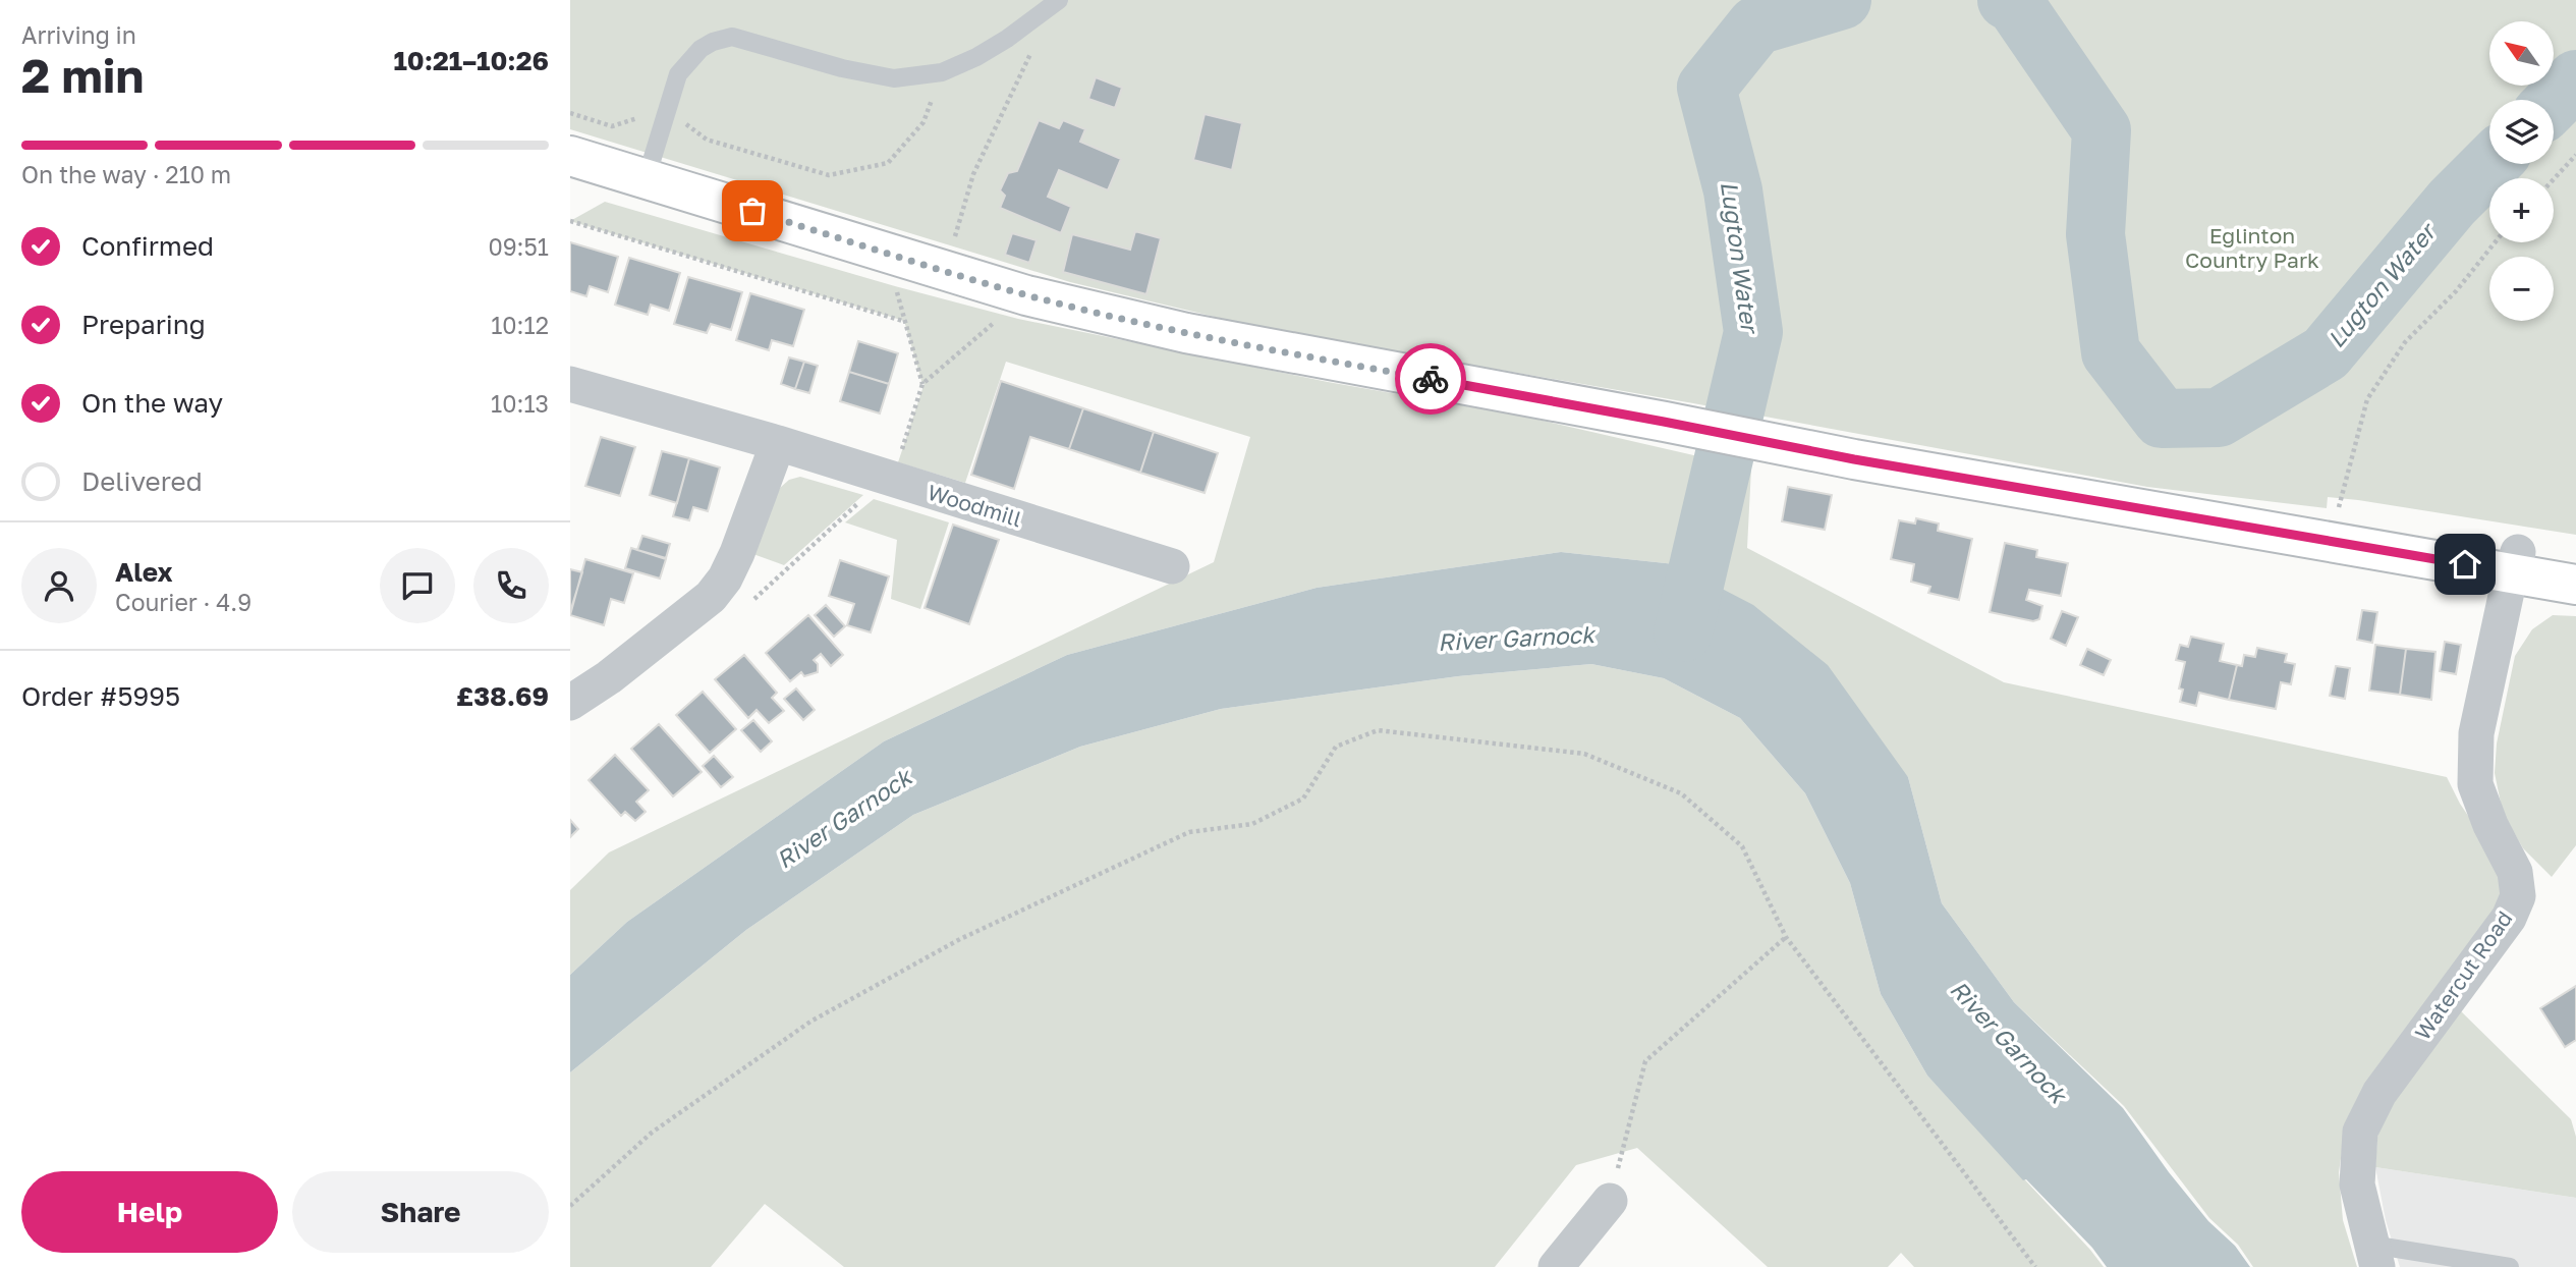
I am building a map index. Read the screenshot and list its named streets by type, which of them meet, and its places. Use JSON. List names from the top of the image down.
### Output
{
  "streets": {
    "street": ["Woodmill", "Watercut Road"]
  },
  "water": ["Lugton Water", "River Garnock"],
  "parks": ["Eglinton Country Park"],
  "north": "top left",
  "page": {
    "heading": ["2 min", "Arriving in", "10:21–10:26"],
    "panel": [
      "Alex",
      "Courier · 4.9",
      "Order #5995",
      "£38.69"
    ],
    "map_buttons": ["+", "−"],
    "bar": "On the way · 210 m",
    "list": [
      ["Confirmed", "09:51"],
      ["Preparing", "10:12"],
      ["On the way", "10:13"],
      "Delivered"
    ],
    "buttons": ["Help", "Share"]
  }
}
